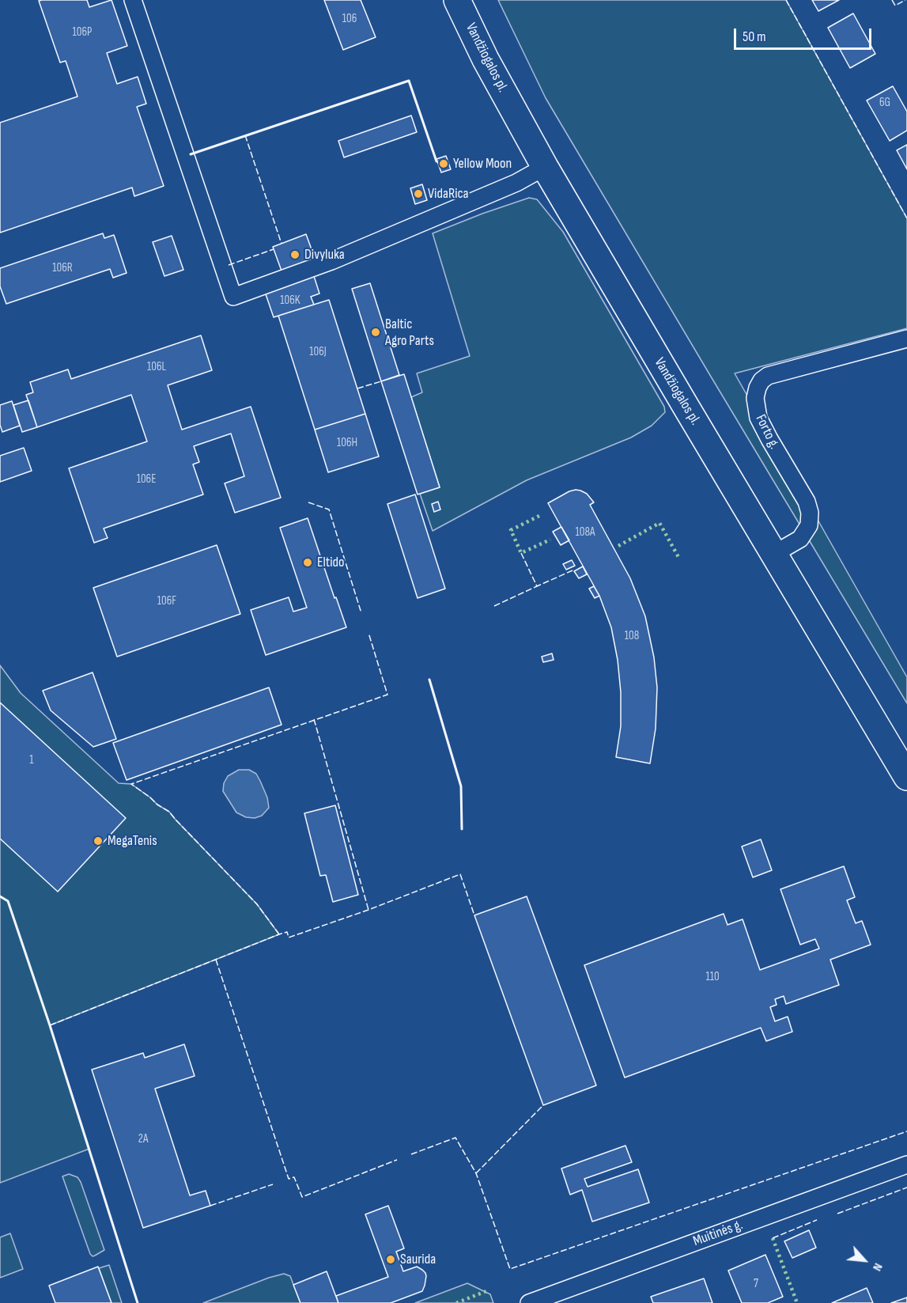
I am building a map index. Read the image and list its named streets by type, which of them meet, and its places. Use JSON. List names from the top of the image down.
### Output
{
  "streets": {
    "main road": ["Vandžiogalos pl."],
    "street": ["Forto g.", "Muitinės g."]
  },
  "crossings": [
    ["Vandžiogalos pl.", "Forto g."]
  ],
  "places": [
    "Yellow Moon",
    "VidaRica",
    "Divyluka",
    "Baltic Agro Parts",
    "Eltido",
    "MegaTenis",
    "Saurida"
  ],
  "house_numbers": [
    "106",
    "106P",
    "6G",
    "106R",
    "106K",
    "106J",
    "106L",
    "106H",
    "106E",
    "108A",
    "106F",
    "108",
    "1",
    "110",
    "2A",
    "7"
  ],
  "scale_bar": "50 m",
  "north": "bottom right"
}
